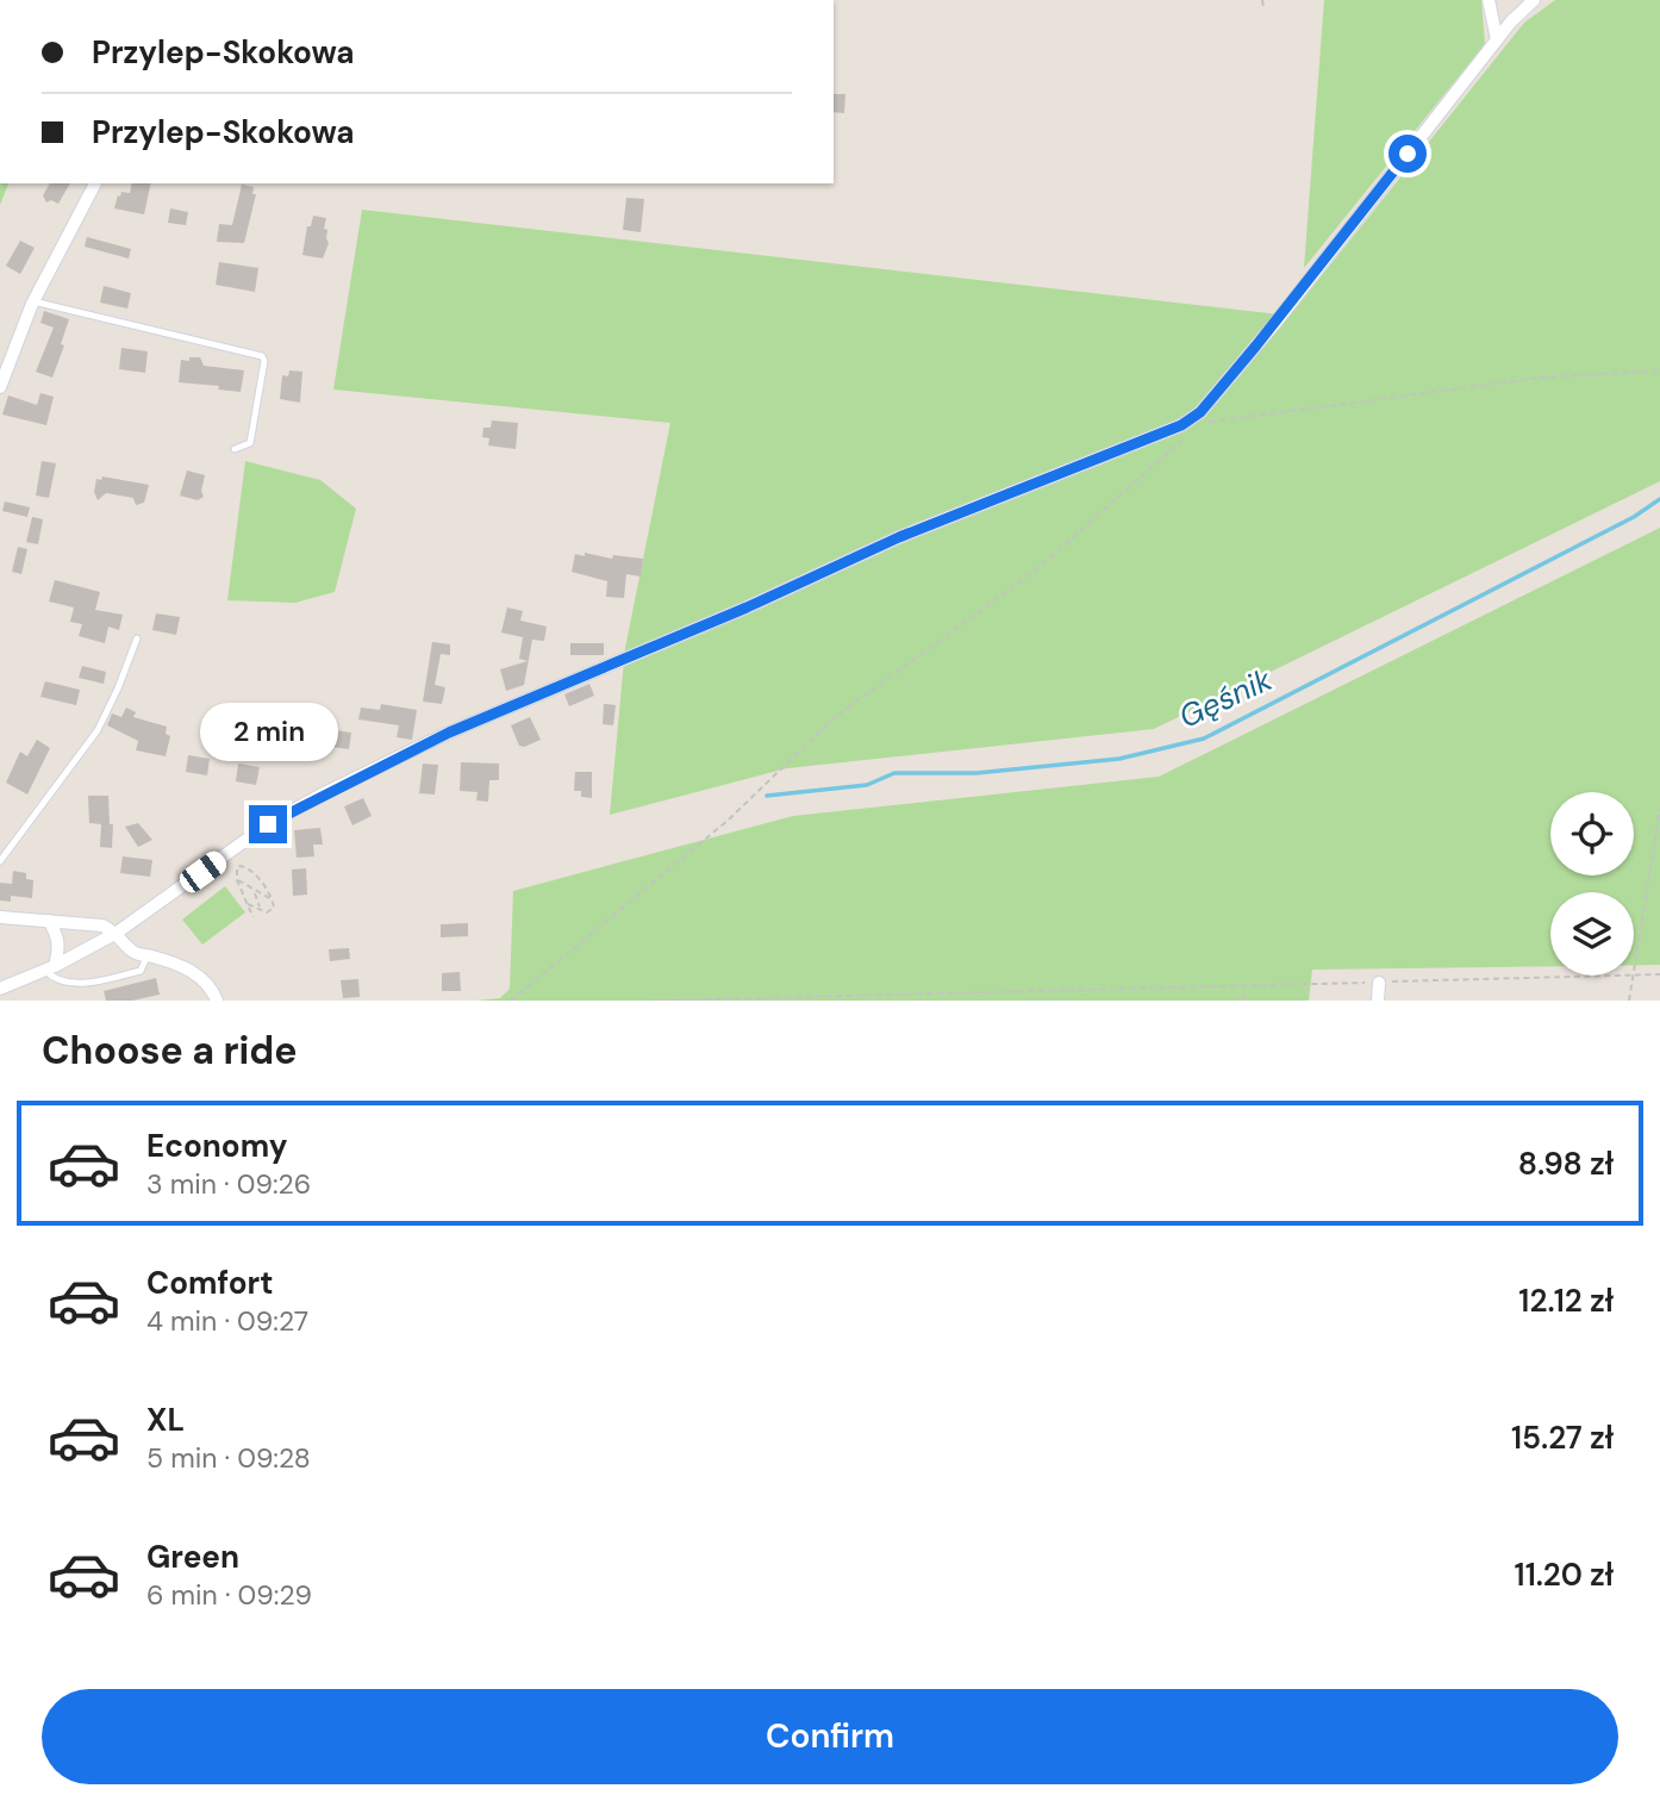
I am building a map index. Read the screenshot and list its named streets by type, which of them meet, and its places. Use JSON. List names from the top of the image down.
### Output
{
  "water": ["Gęśnik"],
  "page": {
    "banner": ["Przylep-Skokowa", "Przylep-Skokowa"],
    "bubble": "2 min",
    "heading": "Choose a ride",
    "list": [
      {
        "name": "Economy",
        "note": "3 min · 09:26",
        "value": "8.98 zł"
      },
      {
        "name": "Comfort",
        "note": "4 min · 09:27",
        "value": "12.12 zł"
      },
      {
        "name": "XL",
        "note": "5 min · 09:28",
        "value": "15.27 zł"
      },
      {
        "name": "Green",
        "note": "6 min · 09:29",
        "value": "11.20 zł"
      }
    ],
    "buttons": "Confirm"
  }
}
